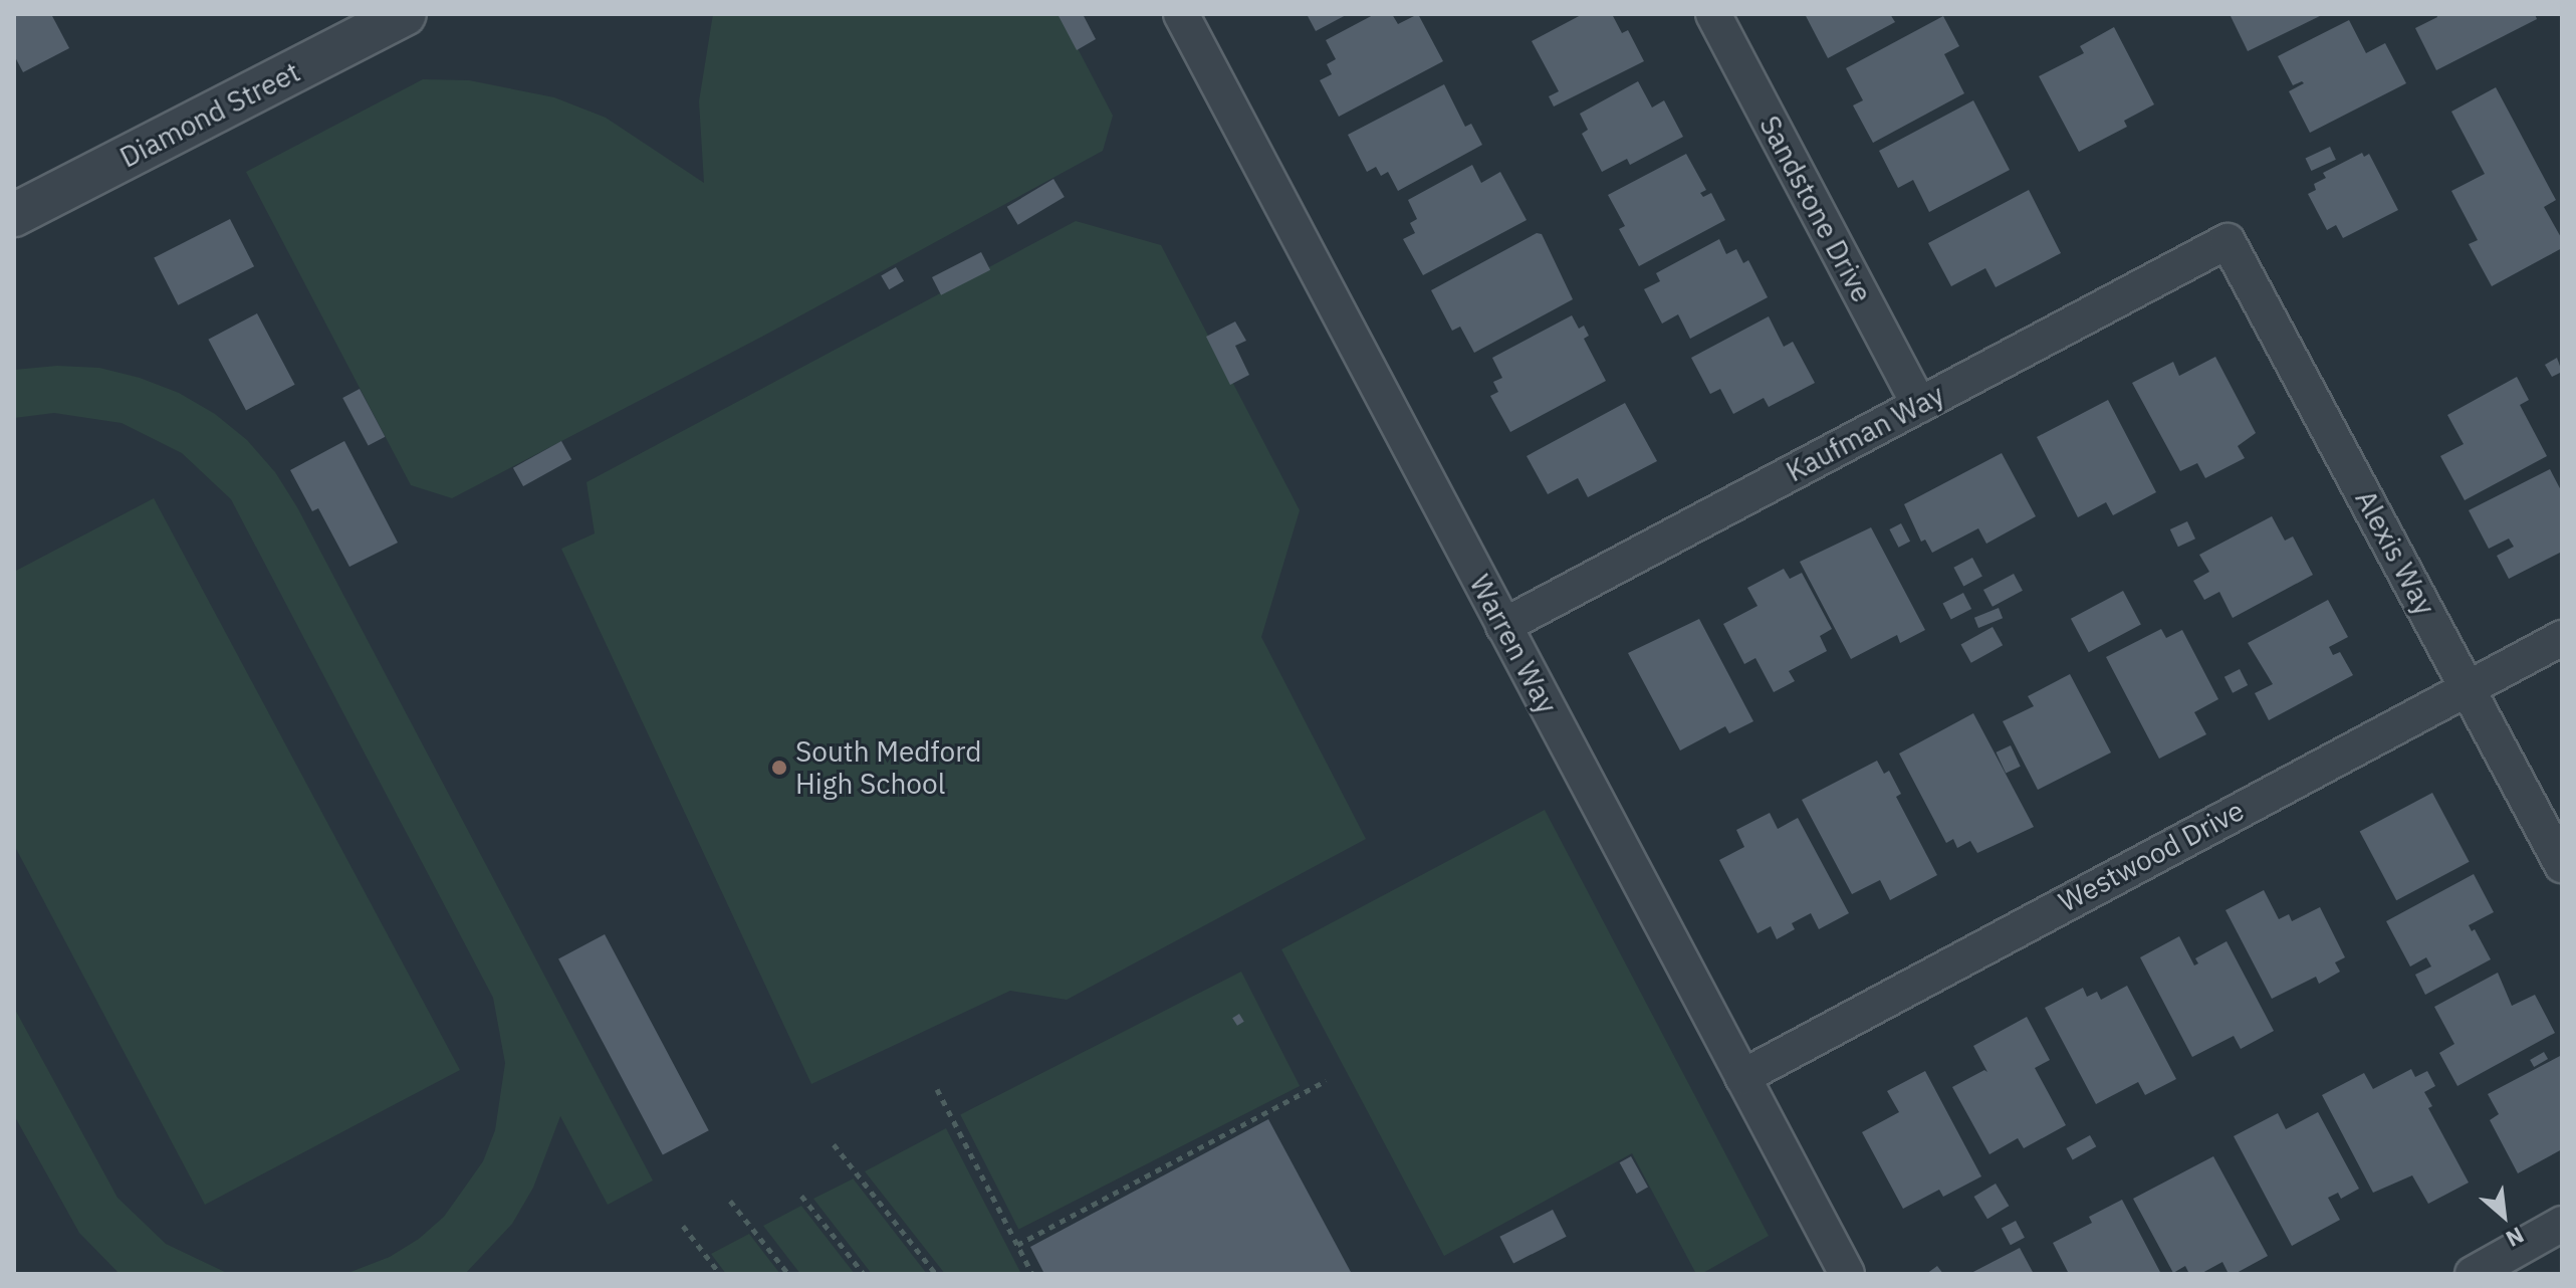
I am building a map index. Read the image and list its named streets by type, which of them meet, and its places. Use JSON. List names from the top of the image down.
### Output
{
  "streets": {
    "street": [
      "Diamond Street",
      "Sandstone Drive",
      "Kaufman Way",
      "Alexis Way",
      "Warren Way",
      "Westwood Drive"
    ]
  },
  "crossings": [
    ["Sandstone Drive", "Kaufman Way"],
    ["Kaufman Way", "Alexis Way"],
    ["Kaufman Way", "Warren Way"],
    ["Alexis Way", "Westwood Drive"],
    ["Warren Way", "Westwood Drive"]
  ],
  "places": ["South Medford High School"],
  "north": "bottom right"
}
